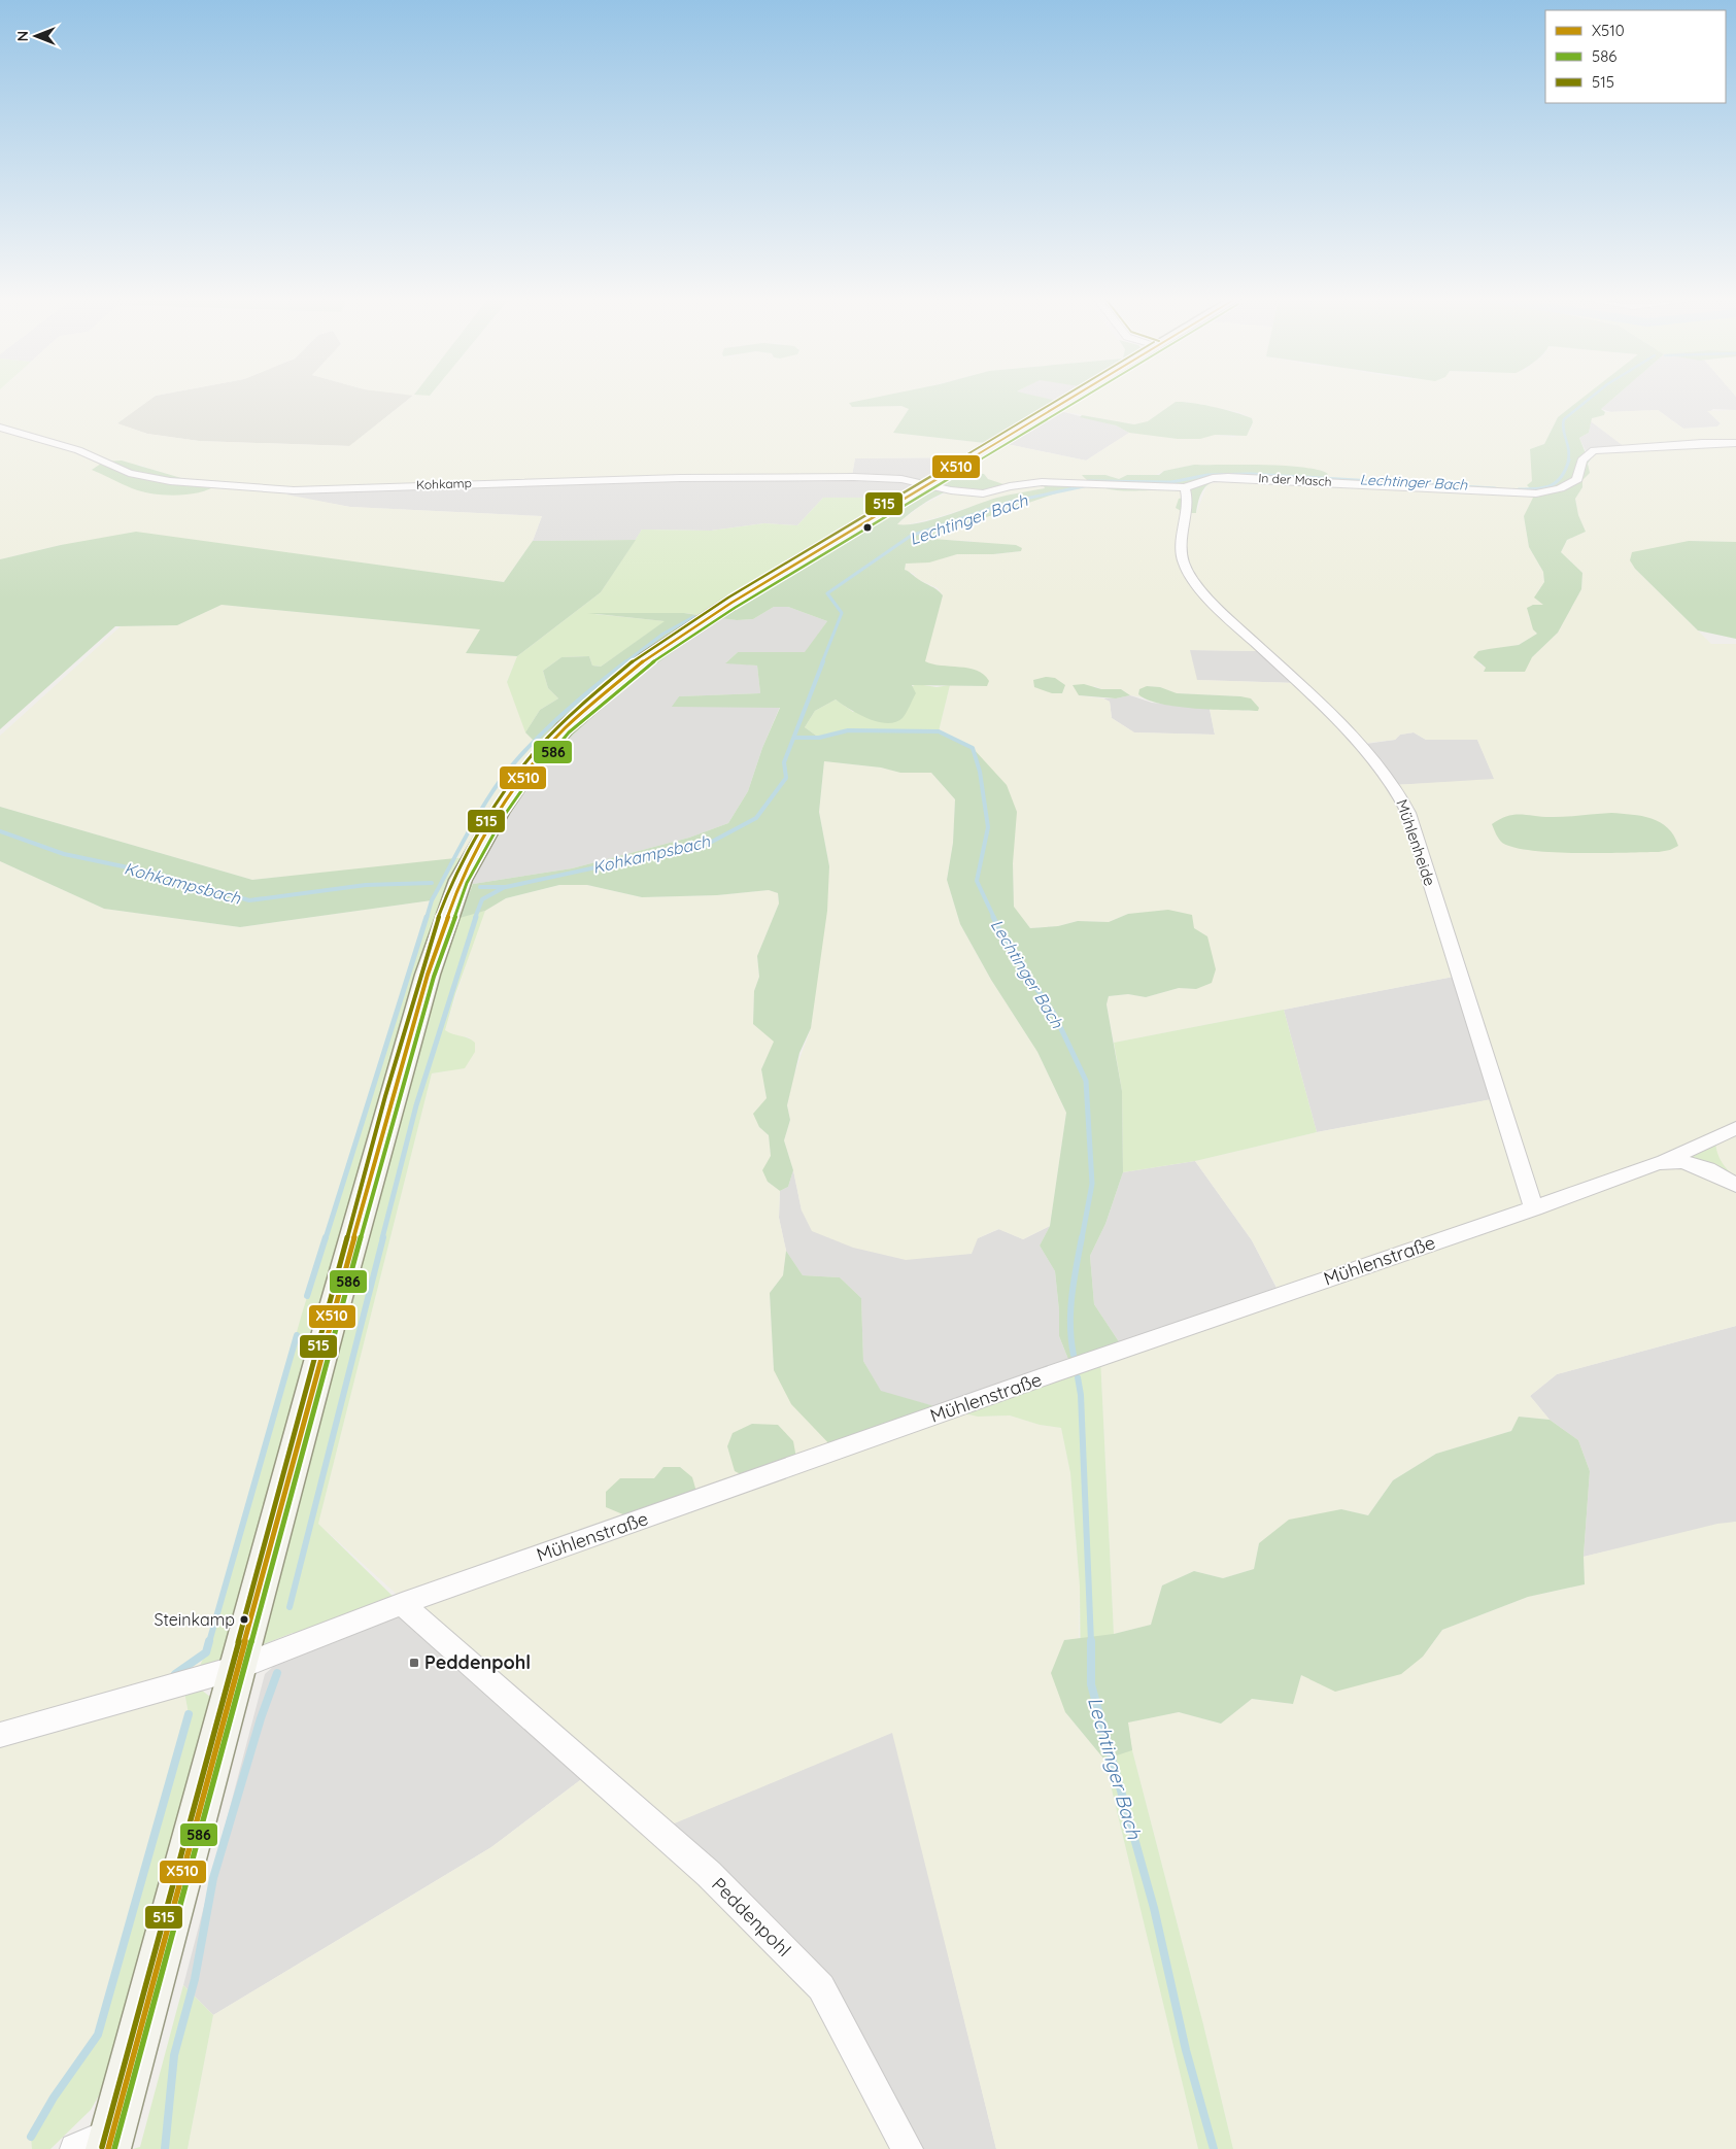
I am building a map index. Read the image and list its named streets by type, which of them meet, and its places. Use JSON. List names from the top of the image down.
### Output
{
  "streets": {
    "street": [
      "In der Masch",
      "Kohkamp",
      "Mühlenheide",
      "Mühlenstraße",
      "Peddenpohl"
    ]
  },
  "crossings": [
    ["In der Masch", "Kohkamp"],
    ["In der Masch", "Mühlenheide"],
    ["Mühlenheide", "Mühlenstraße"],
    ["Mühlenstraße", "Peddenpohl"]
  ],
  "water": ["Lechtinger Bach", "Kohkampsbach"],
  "places": {
    "other": ["Steinkamp"],
    "transit": ["Peddenpohl"]
  },
  "lines": ["transit line X510", "transit line 586", "transit line 515"],
  "legend": ["X510", "586", "515"],
  "north": "left"
}
